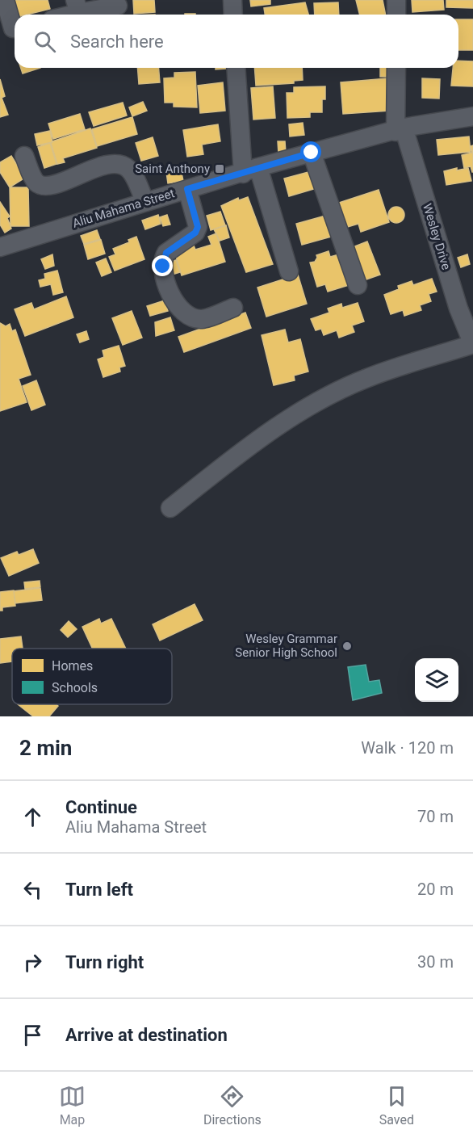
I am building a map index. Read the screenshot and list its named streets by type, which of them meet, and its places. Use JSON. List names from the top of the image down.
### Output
{
  "streets": {
    "street": ["Aliu Mahama Street", "Wesley Drive"]
  },
  "crossings": [
    ["Aliu Mahama Street", "Wesley Drive"]
  ],
  "places": {
    "transit": ["Saint Anthony"],
    "other": ["Wesley Grammar Senior High School"]
  },
  "legend": ["Homes", "Schools"],
  "page": {
    "search": "Search here",
    "heading": ["2 min", "Walk · 120 m"],
    "list": [
      ["Continue", "Aliu Mahama Street", "70 m"],
      ["Turn left", "20 m"],
      ["Turn right", "30 m"],
      "Arrive at destination"
    ],
    "nav": ["Map", "Directions", "Saved"]
  }
}
